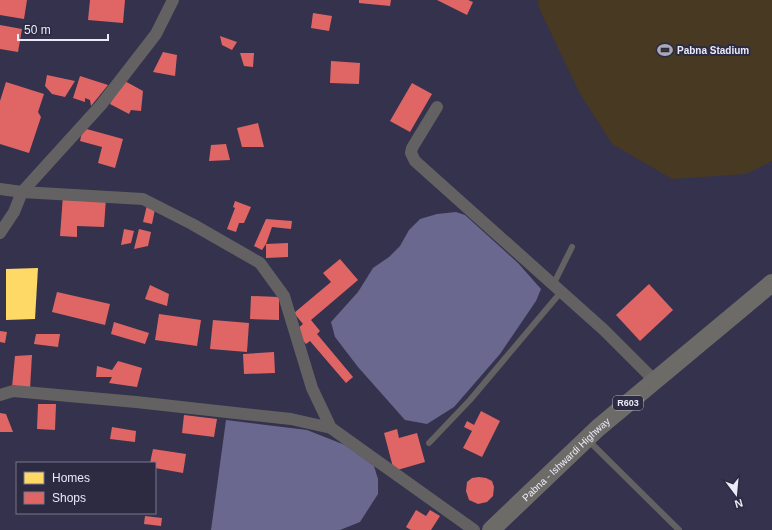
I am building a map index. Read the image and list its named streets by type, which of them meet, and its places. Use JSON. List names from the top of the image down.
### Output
{
  "streets": {
    "main road": ["R603", "Pabna - Ishwardi Highway"]
  },
  "places": {
    "sports": ["Pabna Stadium"]
  },
  "legend": ["Homes", "Shops"],
  "scale_bar": "50 m",
  "north": "bottom"
}
